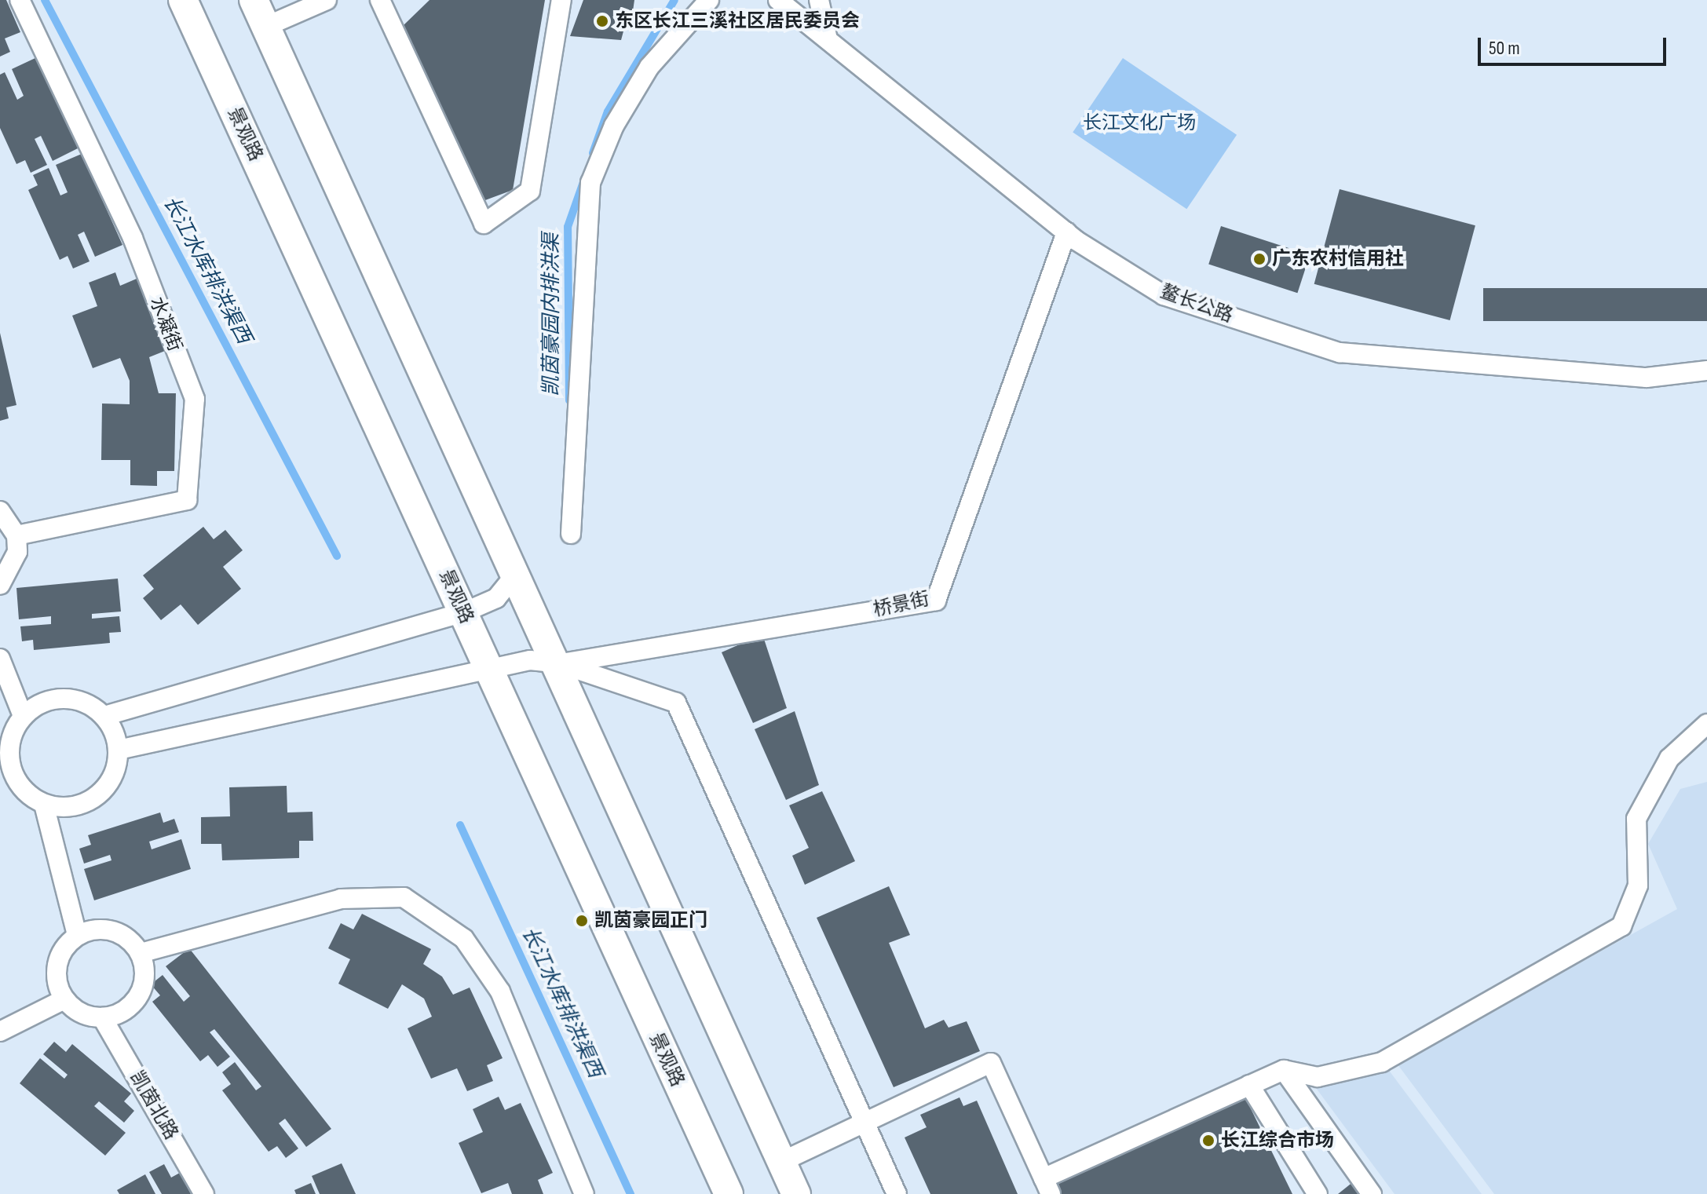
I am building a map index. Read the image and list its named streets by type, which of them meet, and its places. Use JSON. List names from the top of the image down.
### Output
{
  "streets": {
    "main road": ["景观路"],
    "street": [
      "鳌长公路",
      "水凝街",
      "桥景街",
      "凯茵北路"
    ]
  },
  "crossings": [
    ["鳌长公路", "桥景街"]
  ],
  "water": ["长江水库排洪渠西", "凯茵豪园内排洪渠"],
  "parks": ["长江文化广场"],
  "places": [
    "东区长江三溪社区居民委员会",
    "广东农村信用社",
    "凯茵豪园正门",
    "长江综合市场"
  ],
  "scale_bar": "50 m"
}
